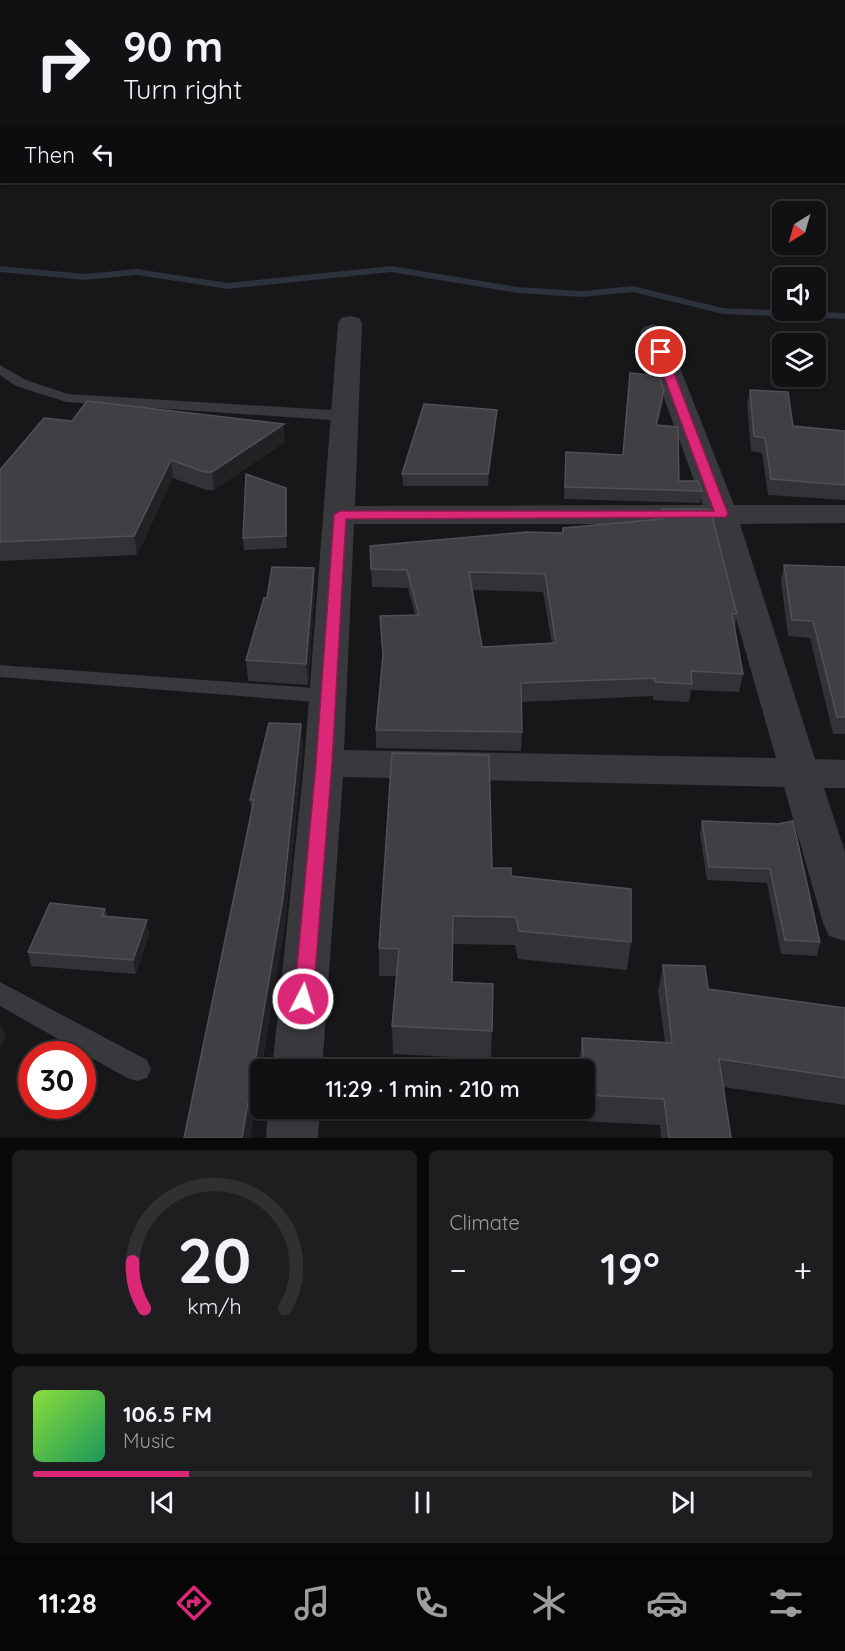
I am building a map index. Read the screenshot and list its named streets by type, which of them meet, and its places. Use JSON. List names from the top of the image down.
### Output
{
  "north": "bottom left",
  "page": {
    "turn": ["90 m", "Turn right"],
    "then": "Then",
    "limit": "30",
    "trip": "11:29 · 1 min · 210 m",
    "tile": "Climate",
    "heat": ["−", "19°", "+"],
    "song": ["106.5 FM", "Music"],
    "tabs": "11:28",
    "gauge": ["20", "km/h"]
  }
}
